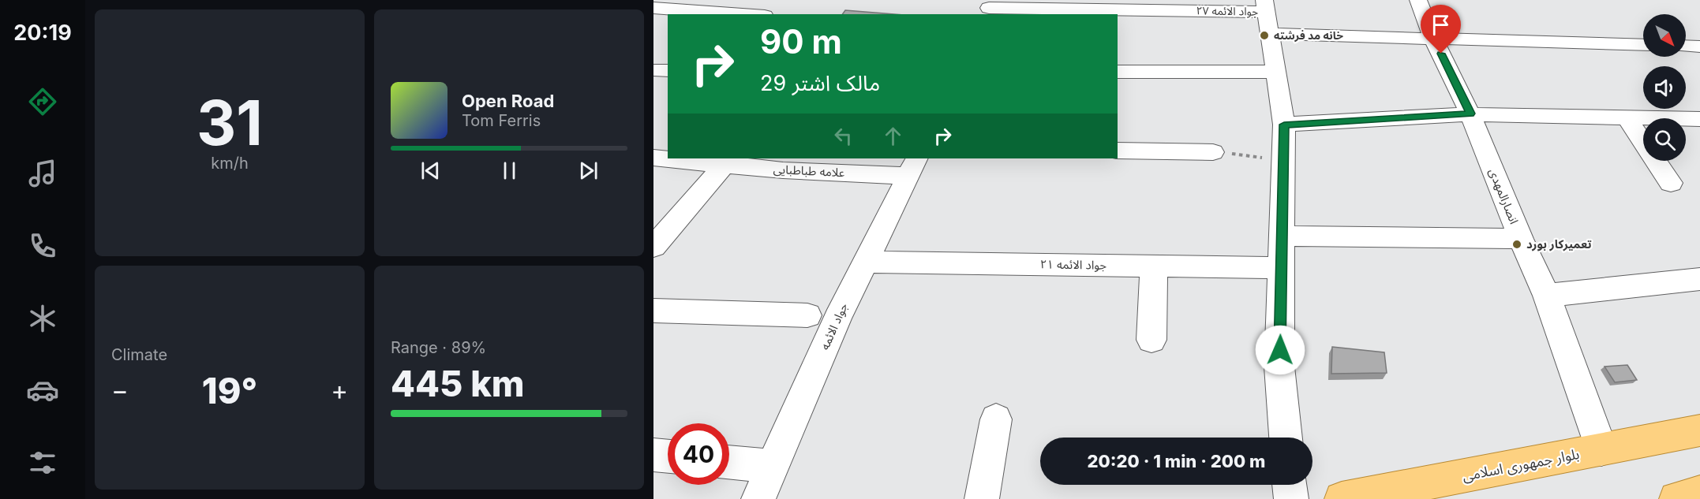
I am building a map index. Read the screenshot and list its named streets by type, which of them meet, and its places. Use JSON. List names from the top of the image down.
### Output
{
  "streets": {
    "main road": ["بلوار جمهوری اسلامی"],
    "street": [
      "جواد الائمه ۲۷",
      "علامه طباطبایی",
      "انصارالمهدی",
      "جواد الائمه ۲۱",
      "جواد الائمه"
    ]
  },
  "crossings": [
    ["جواد الائمه ۲۷", "انصارالمهدی"],
    ["علامه طباطبایی", "جواد الائمه"],
    ["انصارالمهدی", "بلوار جمهوری اسلامی"],
    ["جواد الائمه ۲۱", "جواد الائمه"]
  ],
  "places": ["خانه مد فرشته", "تعمیرکار بورد"],
  "north": "bottom right",
  "page": {
    "tabs": "20:19",
    "tile": [
      ["31", "km/h"],
      "Climate",
      ["Range · 89%", "445 km"]
    ],
    "turn": ["90 m", "مالک اشتر 29"],
    "song": ["Open Road", "Tom Ferris"],
    "heat": ["−", "19°", "+"],
    "limit": "40",
    "trip": "20:20 · 1 min · 200 m"
  }
}
